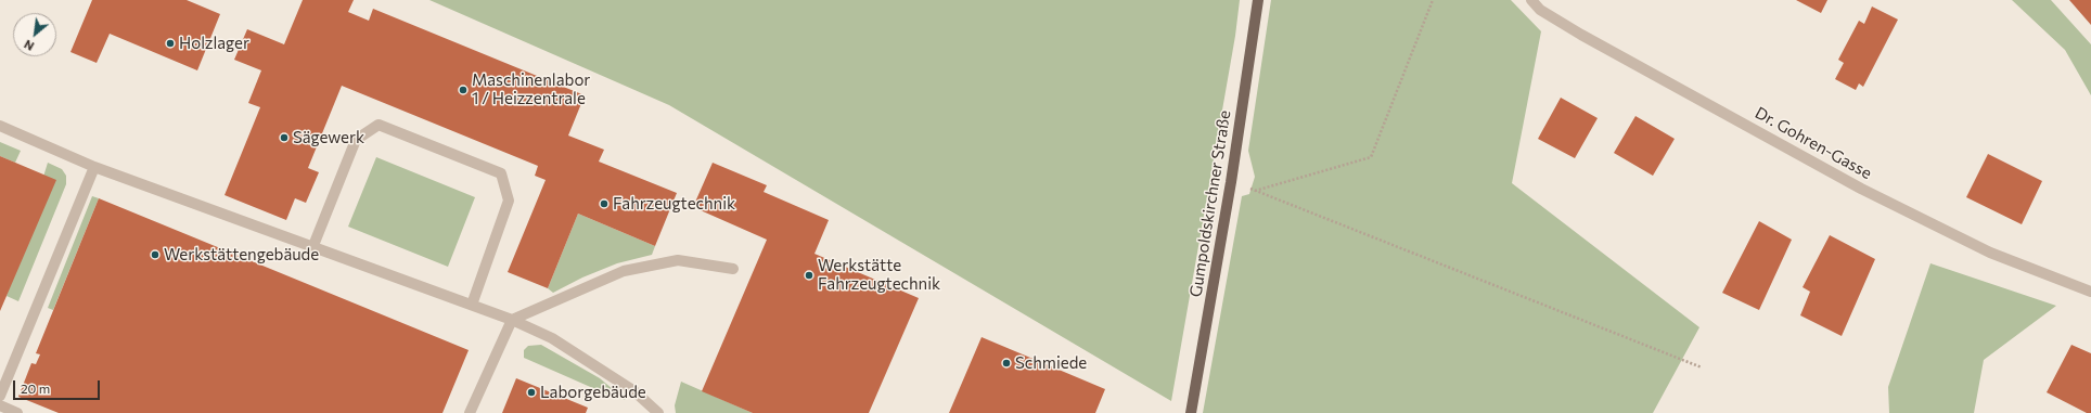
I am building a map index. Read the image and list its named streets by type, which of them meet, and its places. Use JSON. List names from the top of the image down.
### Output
{
  "streets": {
    "main road": ["Gumpoldskirchner Straße"],
    "street": ["Dr. Gohren-Gasse"]
  },
  "places": [
    "Holzlager",
    "Maschinenlabor 1 / Heizzentrale",
    "Sägewerk",
    "Fahrzeugtechnik",
    "Werkstättengebäude",
    "Werkstätte Fahrzeugtechnik",
    "Schmiede",
    "Laborgebäude"
  ],
  "scale_bar": "20 m",
  "north": "bottom left"
}
